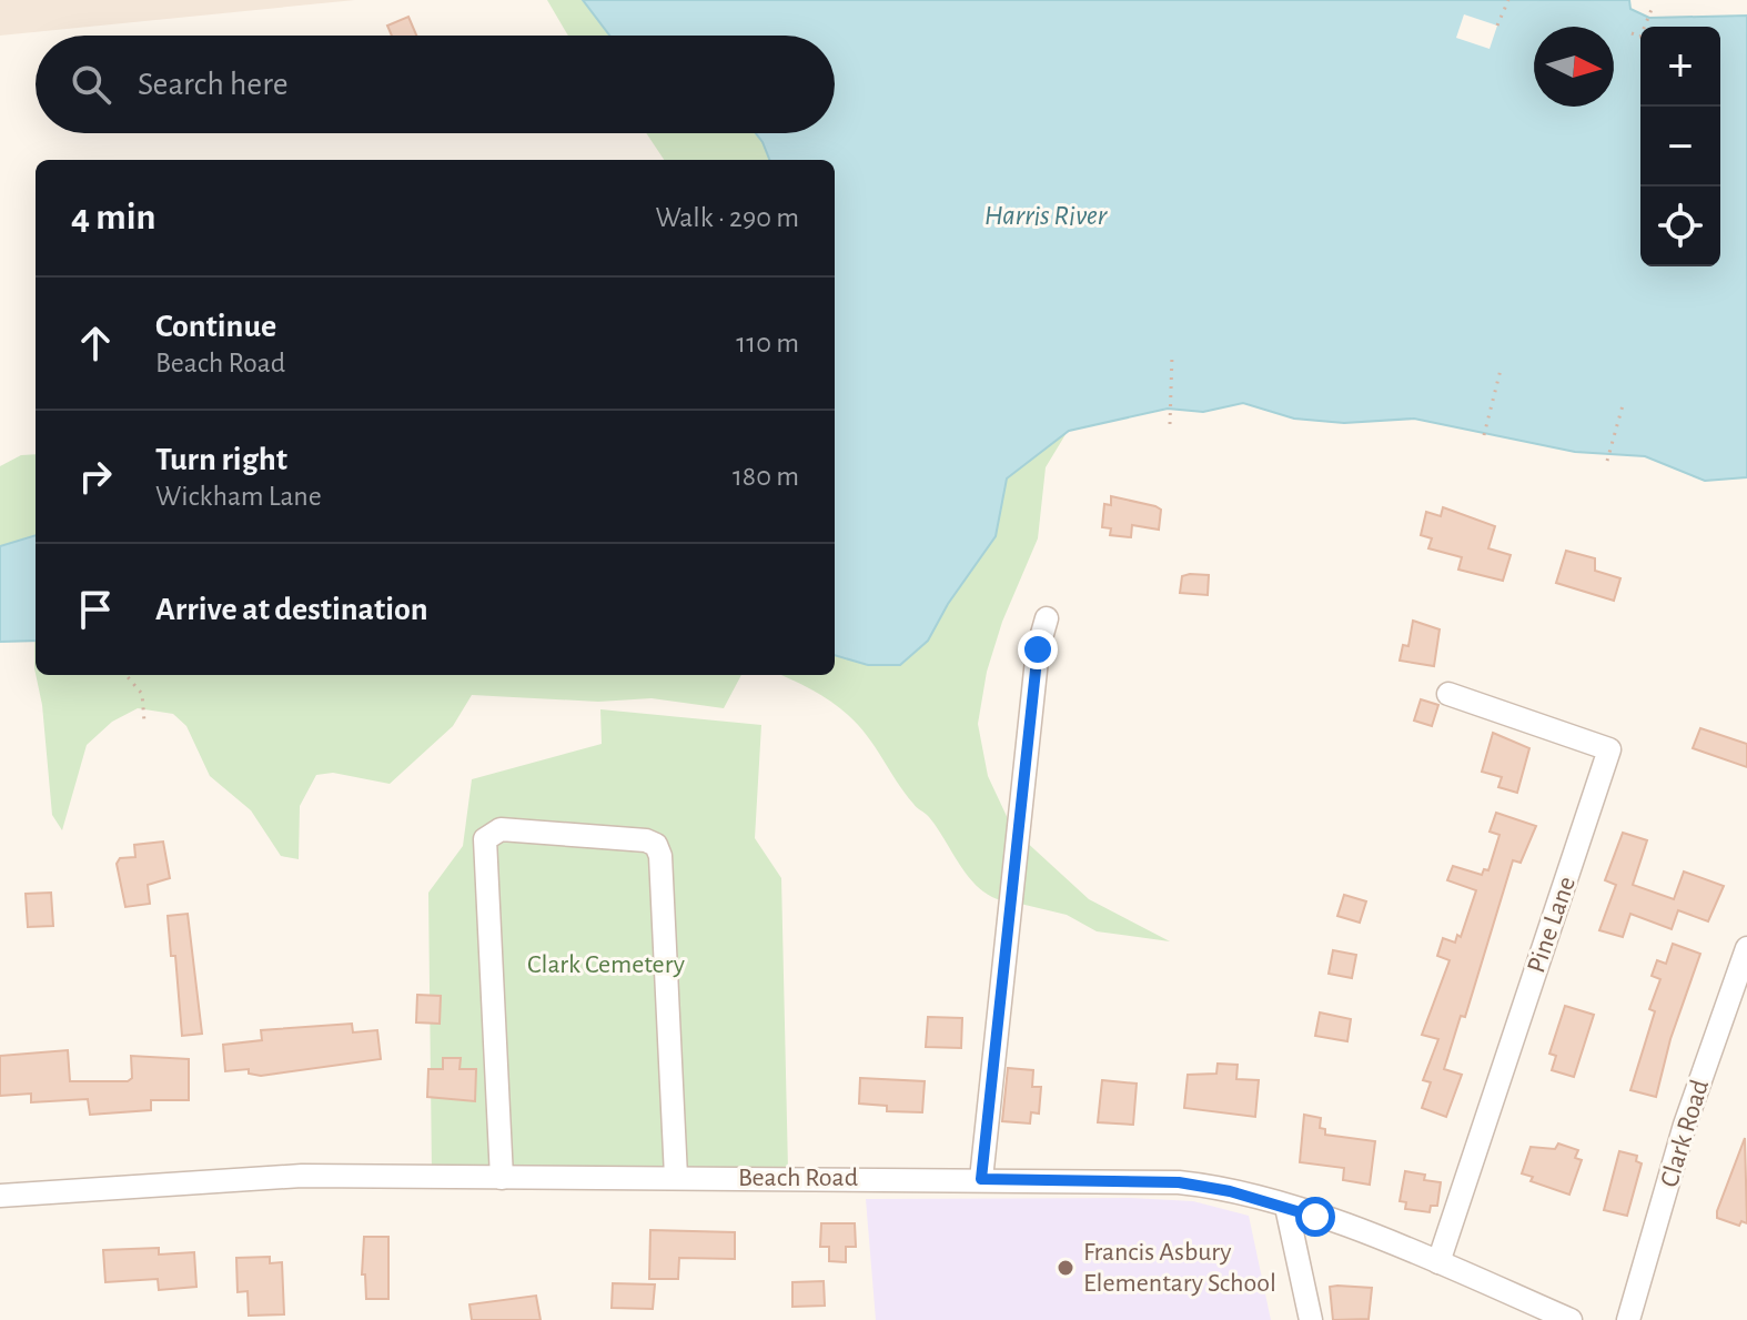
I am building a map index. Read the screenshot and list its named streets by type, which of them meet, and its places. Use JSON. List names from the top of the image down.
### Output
{
  "streets": {
    "street": ["Pine Lane", "Clark Road", "Beach Road"]
  },
  "crossings": [
    ["Pine Lane", "Beach Road"]
  ],
  "water": ["Harris River"],
  "parks": ["Clark Cemetery"],
  "places": ["Francis Asbury Elementary School"],
  "north": "right",
  "page": {
    "map_buttons": ["+", "−"],
    "search": "Search here",
    "heading": ["4 min", "Walk · 290 m"],
    "list": [
      ["Continue", "Beach Road", "110 m"],
      ["Turn right", "Wickham Lane", "180 m"],
      "Arrive at destination"
    ]
  }
}
